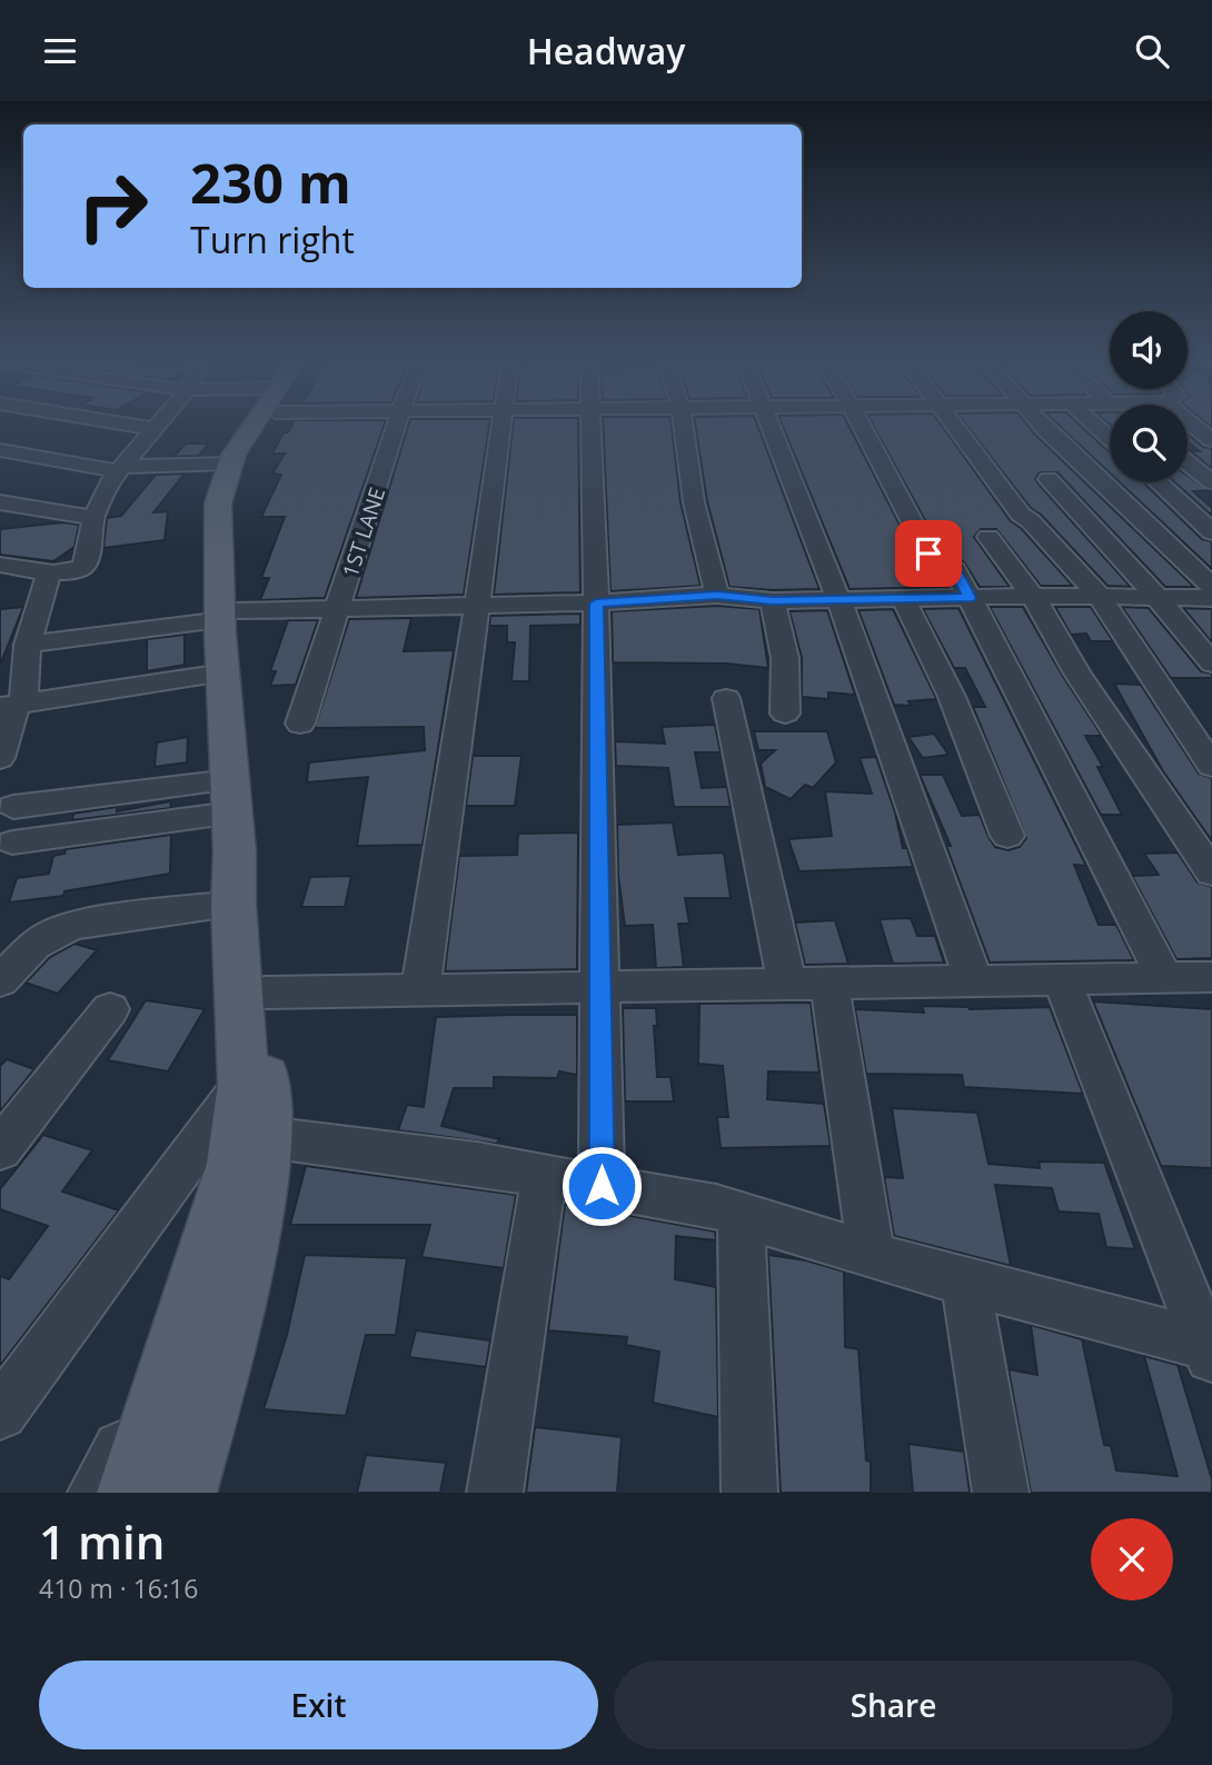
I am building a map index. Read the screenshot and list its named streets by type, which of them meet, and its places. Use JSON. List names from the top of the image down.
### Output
{
  "streets": {
    "street": ["1ST LANE"]
  },
  "page": {
    "header": "Headway",
    "turn": ["230 m", "Turn right"],
    "heading": ["1 min", "410 m · 16:16"],
    "buttons": ["Exit", "Share"]
  }
}
